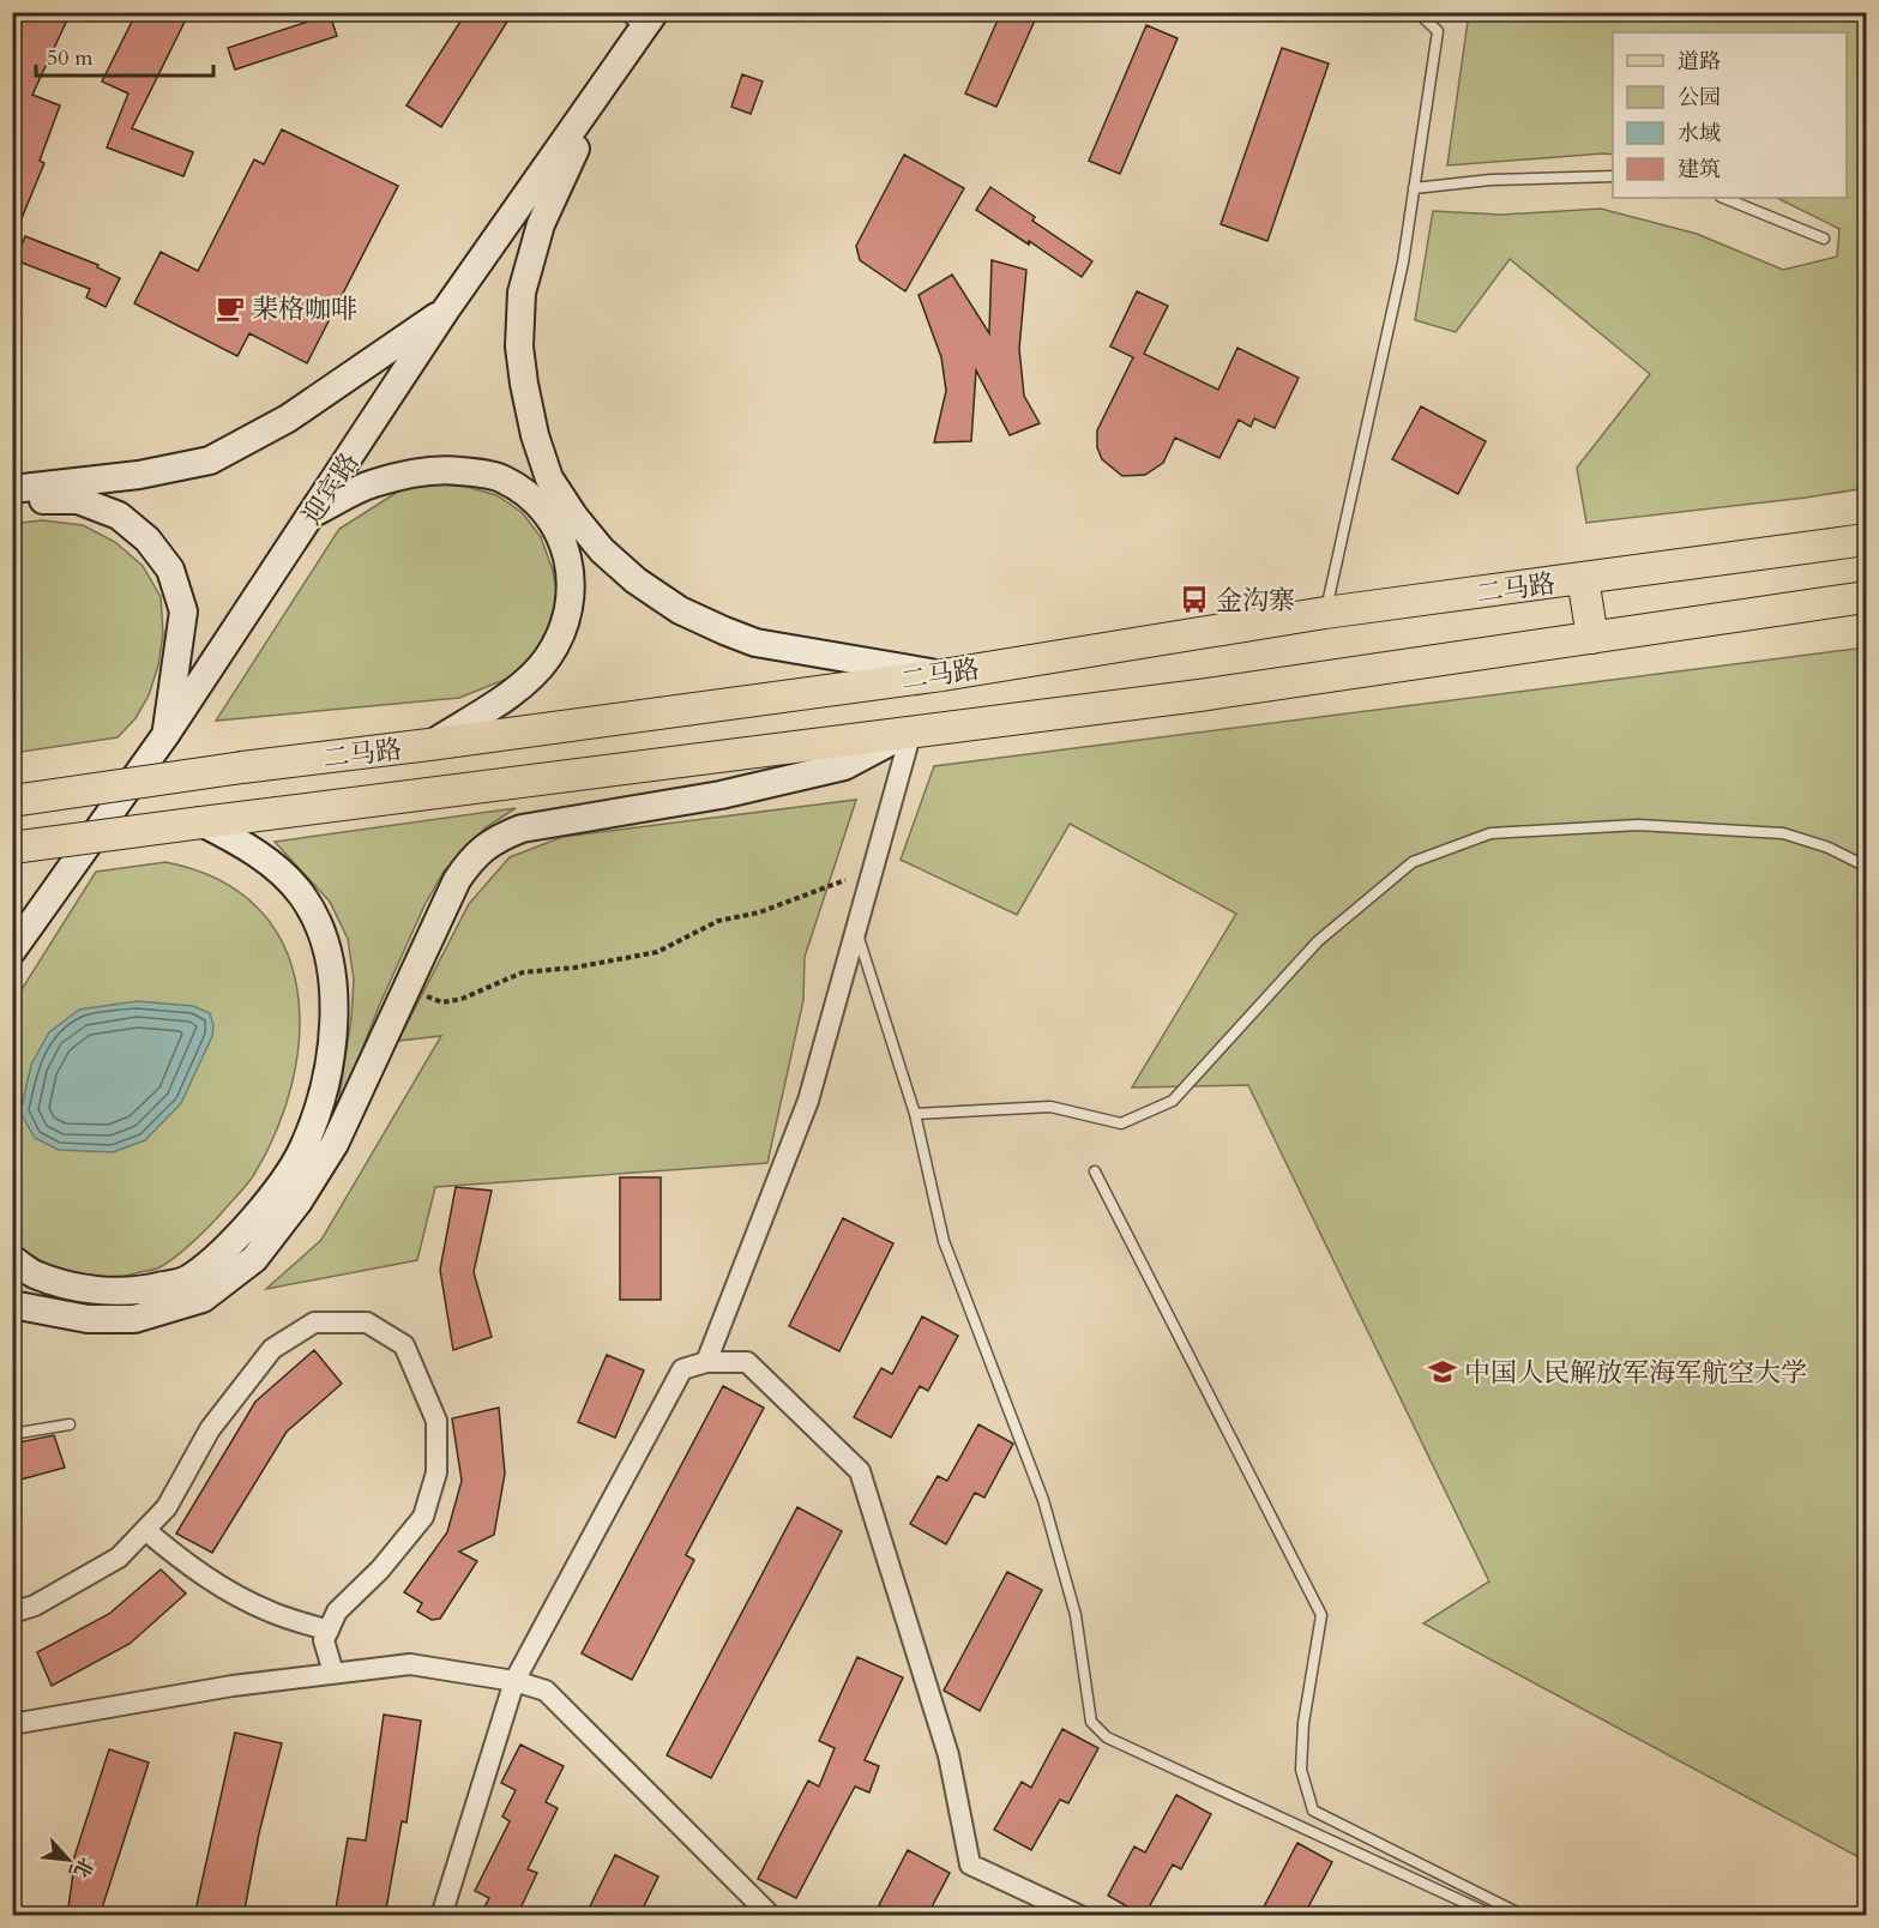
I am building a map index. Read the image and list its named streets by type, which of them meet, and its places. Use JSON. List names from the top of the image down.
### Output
{
  "streets": {
    "main road": ["迎宾路", "二马路"]
  },
  "places": {
    "cafe": ["棐格咖啡"],
    "bus stop": ["金沟寨"],
    "school or university": ["中国人民解放军海军航空大学"]
  },
  "legend": [
    "道路",
    "公园",
    "水域",
    "建筑"
  ],
  "scale_bar": "50 m",
  "north": "bottom right"
}
